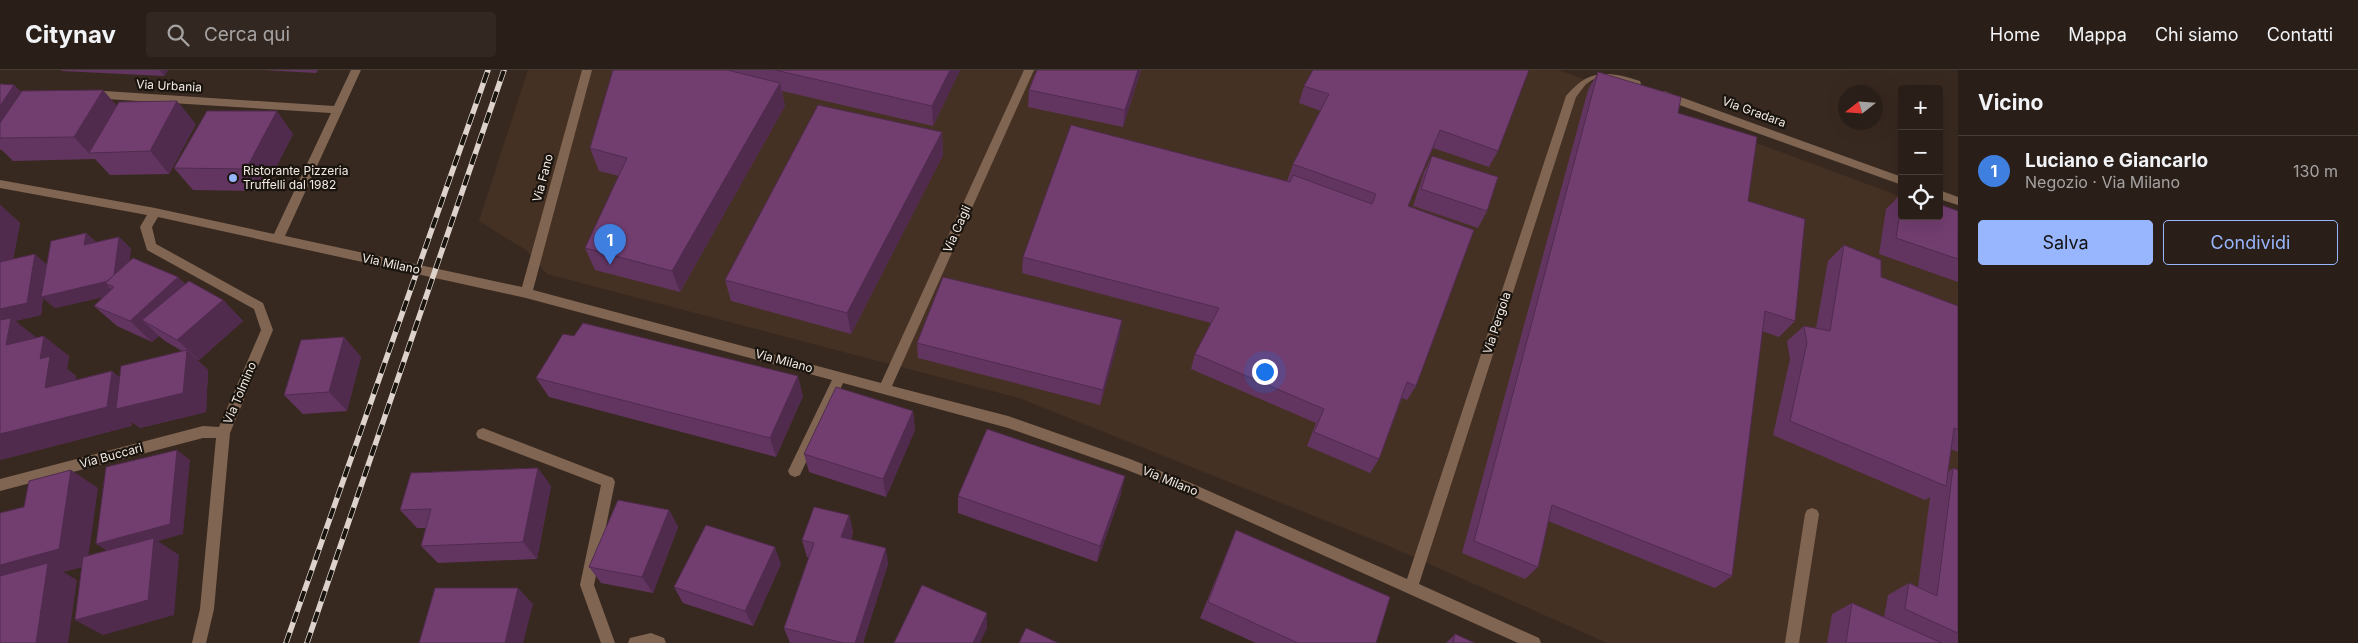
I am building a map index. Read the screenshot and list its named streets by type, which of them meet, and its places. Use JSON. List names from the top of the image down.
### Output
{
  "streets": {
    "street": [
      "Via Urbania",
      "Via Gradara",
      "Via Fano",
      "Via Cagli",
      "Via Milano",
      "Via Pergola",
      "Via Tolmino",
      "Via Buccari"
    ]
  },
  "crossings": [
    ["Via Gradara", "Via Pergola"],
    ["Via Fano", "Via Milano"],
    ["Via Cagli", "Via Milano"],
    ["Via Milano", "Via Pergola"],
    ["Via Milano", "Via Tolmino"],
    ["Via Tolmino", "Via Buccari"]
  ],
  "places": ["Ristorante Pizzeria Truffelli dal 1982"],
  "north": "left",
  "page": {
    "header": "Citynav",
    "search": "Cerca qui",
    "nav": [
      "Home",
      "Mappa",
      "Chi siamo",
      "Contatti"
    ],
    "heading": "Vicino",
    "map_buttons": ["+", "−"],
    "list": [
      {
        "mark": "1",
        "name": "Luciano e Giancarlo",
        "note": "Negozio · Via Milano",
        "value": "130 m"
      }
    ],
    "buttons": ["Salva", "Condividi"],
    "pins": "1"
  }
}
